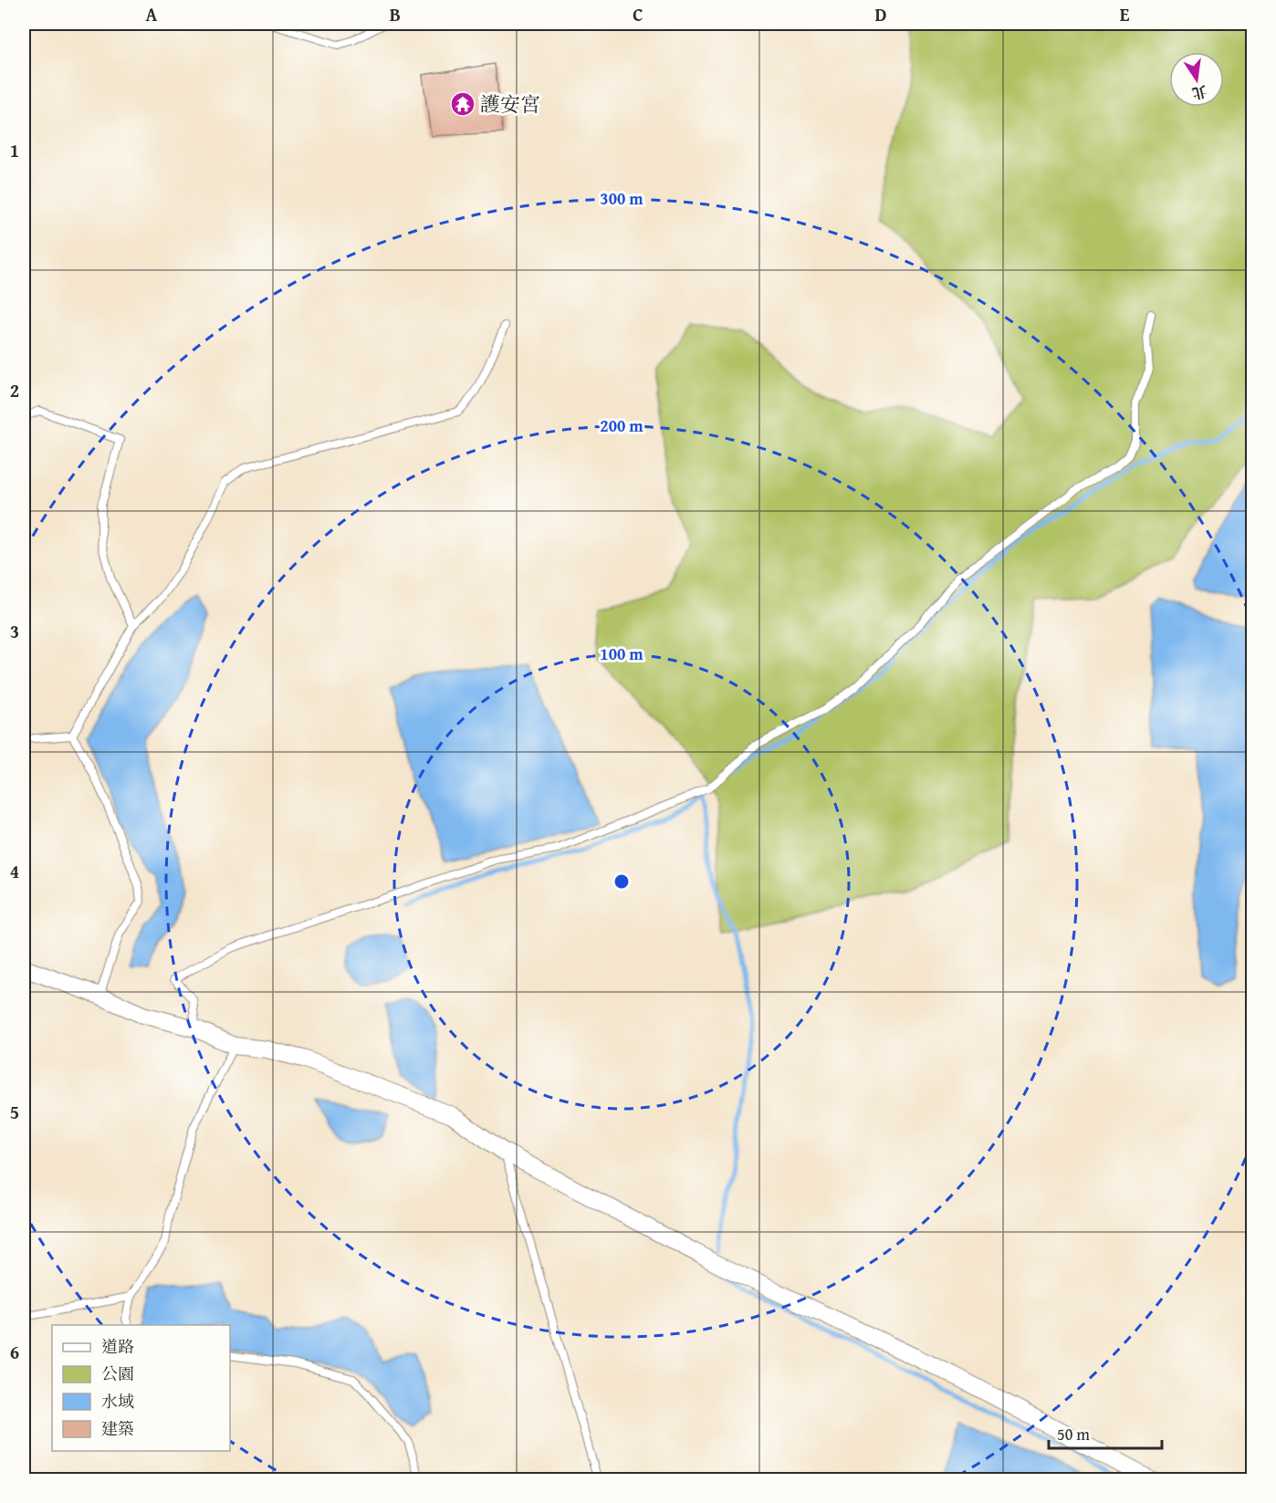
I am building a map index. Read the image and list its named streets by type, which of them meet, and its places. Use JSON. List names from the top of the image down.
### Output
{
  "places": {
    "temple": ["護安宮"]
  },
  "legend": [
    "道路",
    "公園",
    "水域",
    "建築"
  ],
  "scale_bar": "50 m",
  "north": "bottom",
  "grid": {
    "columns": [
      "A",
      "B",
      "C",
      "D",
      "E"
    ],
    "rows": [
      "1",
      "2",
      "3",
      "4",
      "5",
      "6"
    ]
  },
  "rings": ["300 m", "200 m", "100 m"]
}
